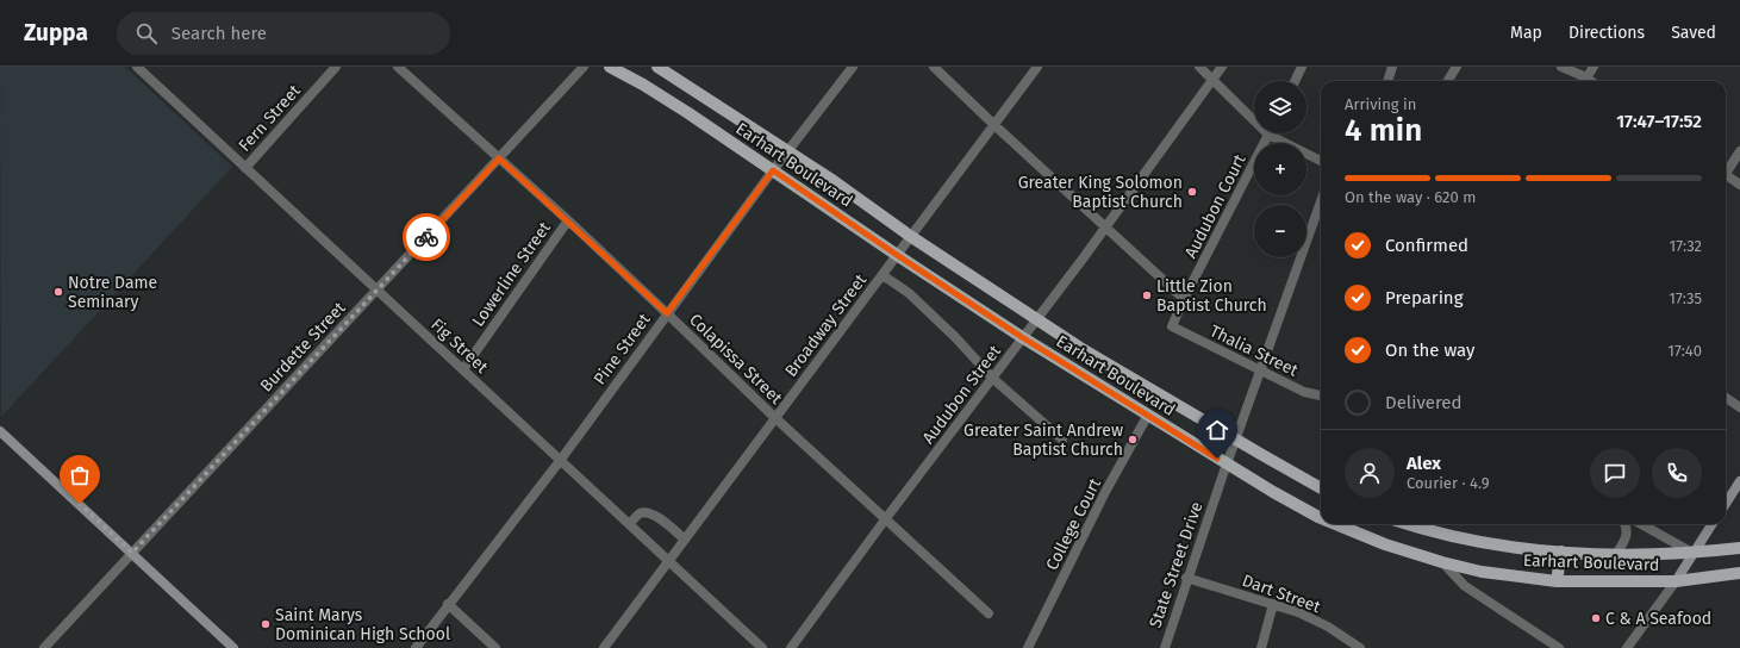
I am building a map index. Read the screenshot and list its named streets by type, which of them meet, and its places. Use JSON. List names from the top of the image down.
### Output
{
  "streets": {
    "main road": ["Earhart Boulevard"],
    "street": [
      "Fern Street",
      "Audubon Court",
      "Lowerline Street",
      "Broadway Street",
      "Fig Street",
      "Burdette Street",
      "Pine Street",
      "Thalia Street",
      "Colapissa Street",
      "Audubon Street",
      "College Court",
      "State Street Drive",
      "Dart Street"
    ]
  },
  "crossings": [
    ["Fern Street", "Fig Street"],
    ["Earhart Boulevard", "Broadway Street"],
    ["Earhart Boulevard", "Pine Street"],
    ["Earhart Boulevard", "Audubon Street"],
    ["Earhart Boulevard", "College Court"],
    ["Earhart Boulevard", "State Street Drive"],
    ["Audubon Court", "Thalia Street"],
    ["Lowerline Street", "Fig Street"],
    ["Lowerline Street", "Colapissa Street"],
    ["Broadway Street", "Fig Street"],
    ["Broadway Street", "Colapissa Street"],
    ["Fig Street", "Burdette Street"],
    ["Fig Street", "Pine Street"],
    ["Burdette Street", "Colapissa Street"],
    ["Pine Street", "Colapissa Street"],
    ["Thalia Street", "State Street Drive"],
    ["Colapissa Street", "Audubon Street"],
    ["State Street Drive", "Dart Street"]
  ],
  "places": [
    "Greater King Solomon Baptist Church",
    "Notre Dame Seminary",
    "Little Zion Baptist Church",
    "Greater Saint Andrew Baptist Church",
    "C & A Seafood",
    "Saint Marys Dominican High School"
  ],
  "page": {
    "header": "Zuppa",
    "search": "Search here",
    "nav": ["Map", "Directions", "Saved"],
    "map_buttons": ["+", "−"],
    "heading": ["4 min", "Arriving in", "17:47–17:52"],
    "panel": ["Alex", "Courier · 4.9"],
    "bar": "On the way · 620 m",
    "list": [
      ["Confirmed", "17:32"],
      ["Preparing", "17:35"],
      ["On the way", "17:40"],
      "Delivered"
    ]
  }
}
